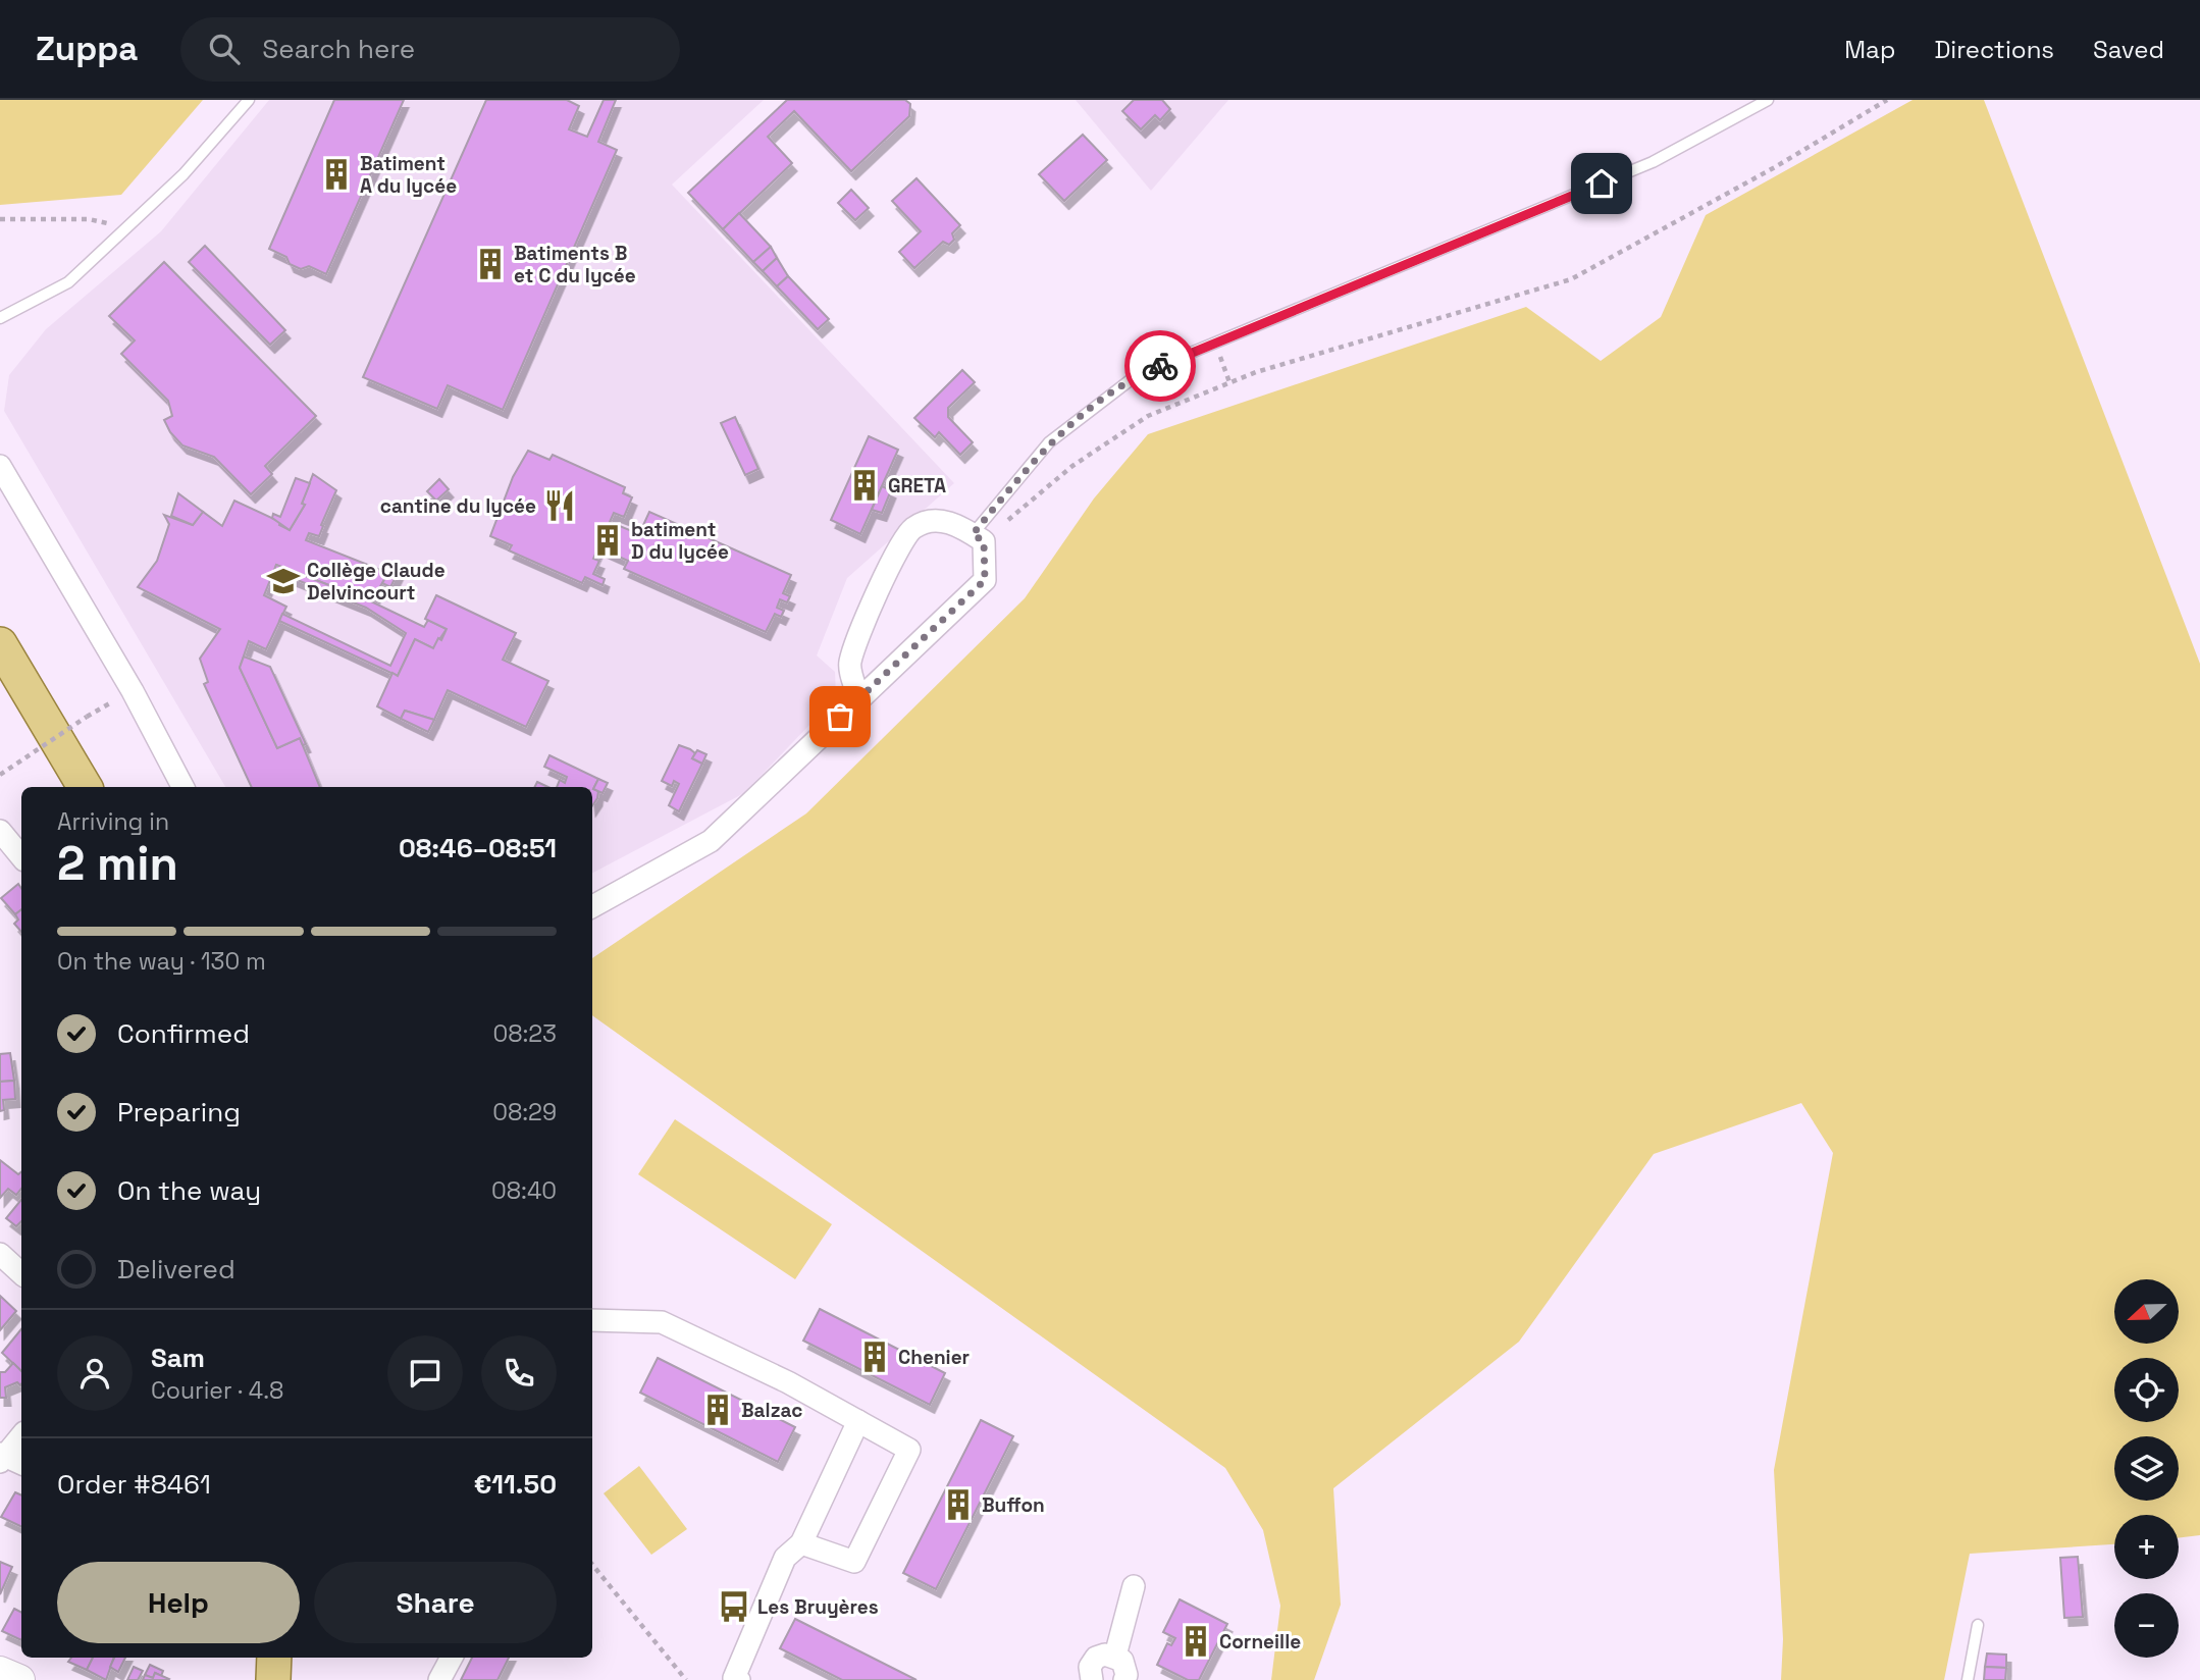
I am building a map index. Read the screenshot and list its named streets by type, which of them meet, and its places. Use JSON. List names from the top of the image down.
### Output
{
  "places": {
    "building": [
      "Batiment A du lycée",
      "Batiments B et C du lycée",
      "GRETA",
      "batiment D du lycée",
      "Chenier",
      "Balzac",
      "Buffon",
      "Corneille"
    ],
    "restaurant": ["cantine du lycée"],
    "school or university": ["Collège Claude Delvincourt"],
    "bus stop": ["Les Bruyères"]
  },
  "north": "left",
  "page": {
    "header": "Zuppa",
    "search": "Search here",
    "nav": ["Map", "Directions", "Saved"],
    "heading": ["2 min", "Arriving in", "08:46–08:51"],
    "panel": [
      "Sam",
      "Courier · 4.8",
      "Order #8461",
      "€11.50"
    ],
    "bar": "On the way · 130 m",
    "list": [
      ["Confirmed", "08:23"],
      ["Preparing", "08:29"],
      ["On the way", "08:40"],
      "Delivered"
    ],
    "map_buttons": ["+", "−"],
    "buttons": ["Help", "Share"]
  }
}
